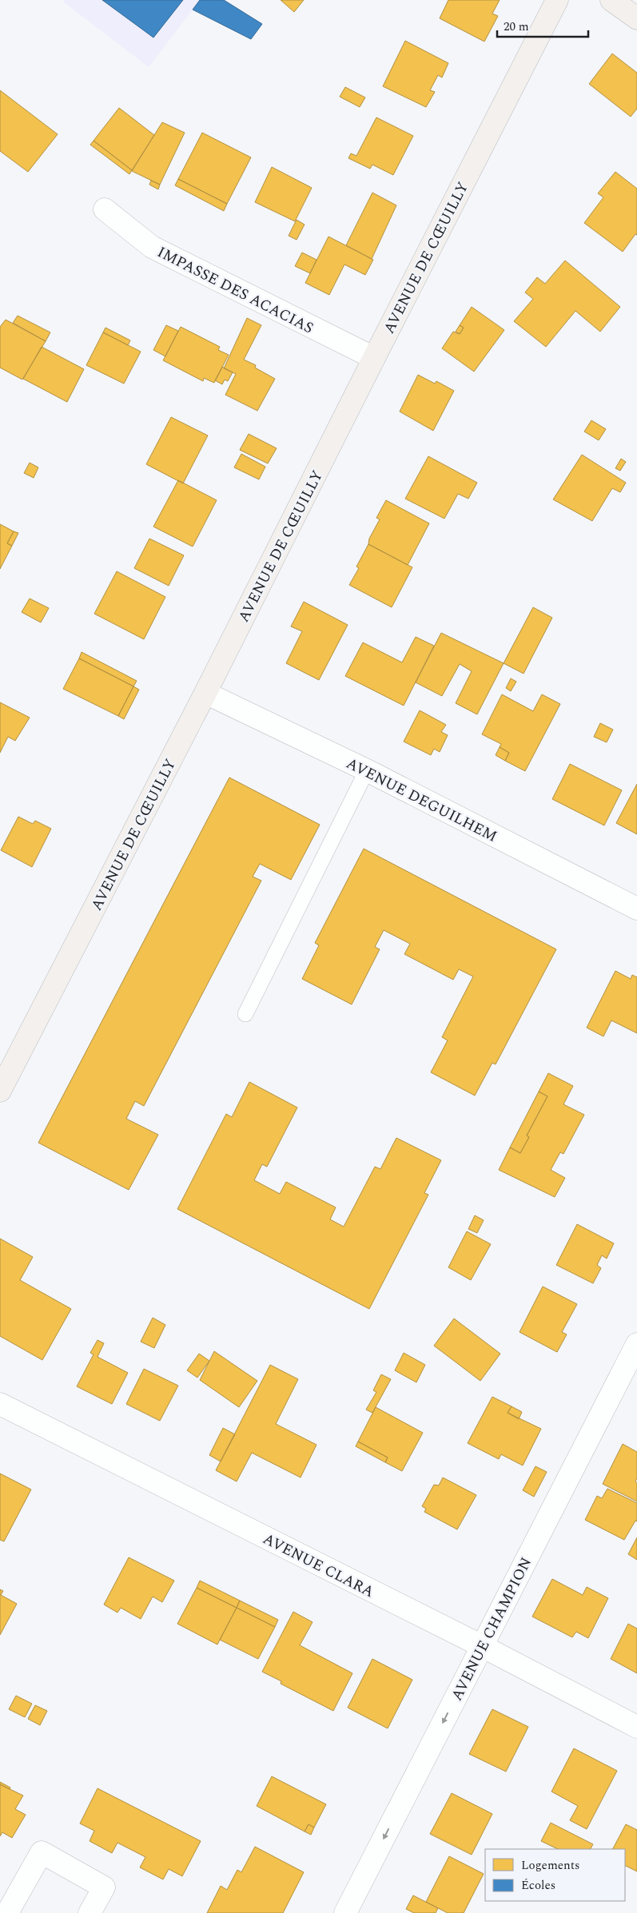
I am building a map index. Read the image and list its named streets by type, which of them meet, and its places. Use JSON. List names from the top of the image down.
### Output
{
  "streets": {
    "street": [
      "AVENUE DE CŒUILLY",
      "IMPASSE DES ACACIAS",
      "AVENUE DEGUILHEM",
      "AVENUE CLARA",
      "AVENUE CHAMPION"
    ]
  },
  "crossings": [
    ["AVENUE DE CŒUILLY", "IMPASSE DES ACACIAS"],
    ["AVENUE DE CŒUILLY", "AVENUE DEGUILHEM"],
    ["AVENUE CLARA", "AVENUE CHAMPION"]
  ],
  "one_way": ["AVENUE CHAMPION"],
  "legend": ["Logements", "Écoles"],
  "scale_bar": "20 m"
}
